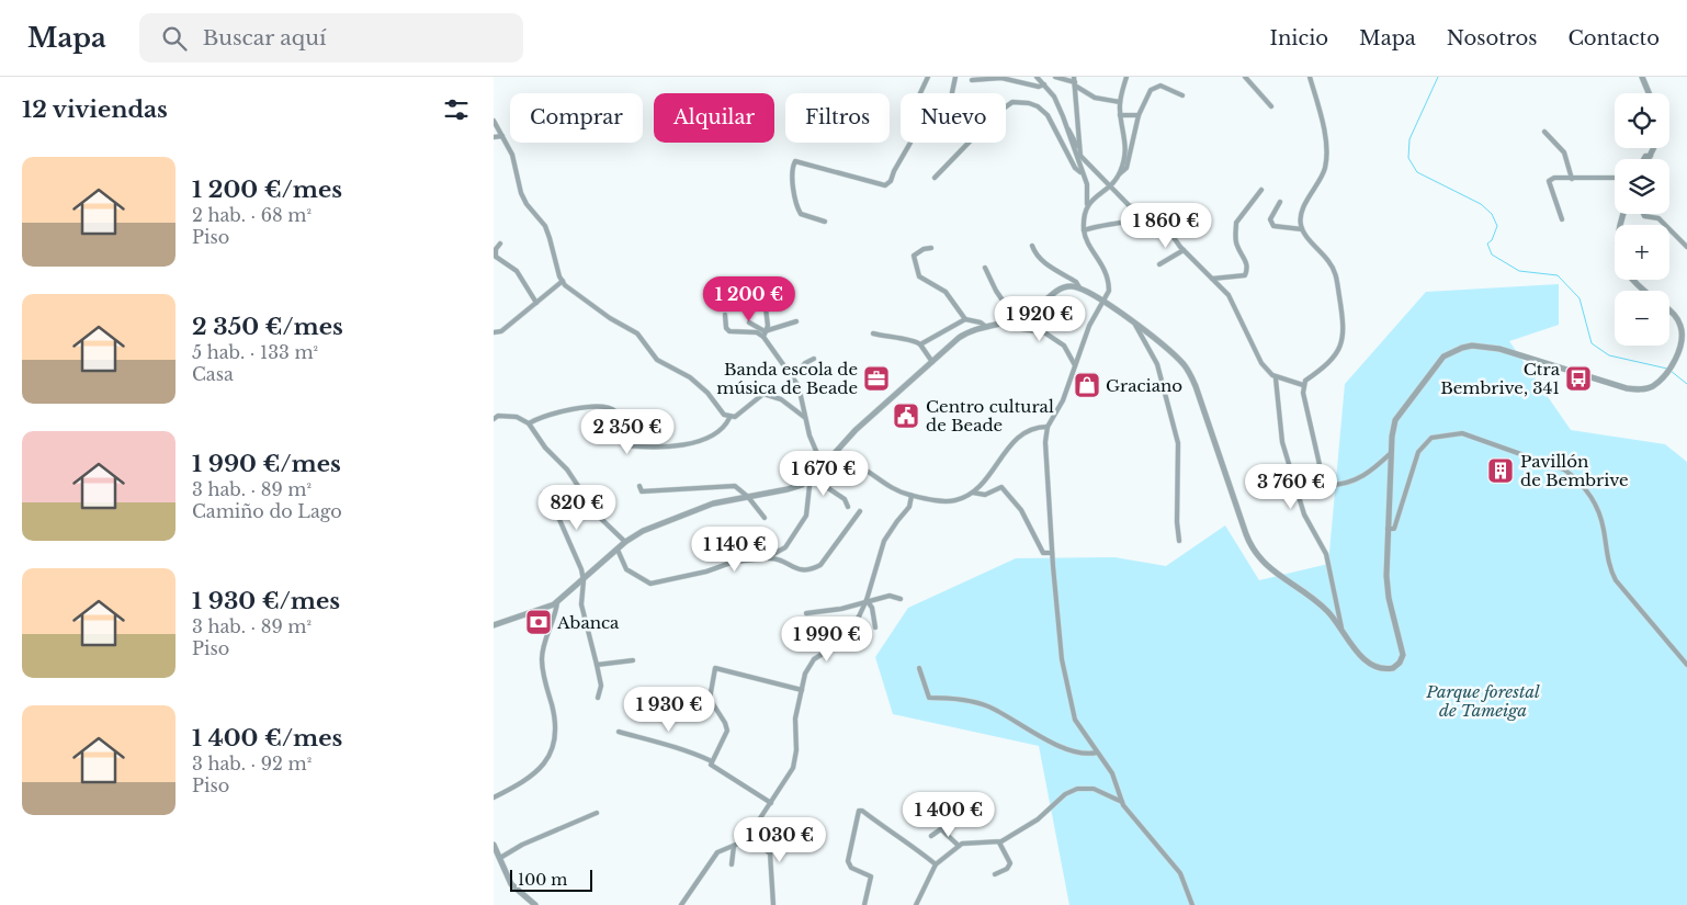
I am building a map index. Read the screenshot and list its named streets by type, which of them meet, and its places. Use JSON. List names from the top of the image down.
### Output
{
  "parks": ["Parque forestal de Tameiga"],
  "places": {
    "office": ["Banda escola de música de Beade"],
    "bus stop": ["Ctra Bembrive, 341"],
    "shop": ["Graciano"],
    "public building": ["Centro cultural de Beade"],
    "building": ["Pavillón de Bembrive"],
    "bank": ["Abanca"]
  },
  "scale_bar": "100 m",
  "page": {
    "header": "Mapa",
    "search": "Buscar aquí",
    "nav": [
      "Inicio",
      "Mapa",
      "Nosotros",
      "Contacto"
    ],
    "heading": "12 viviendas",
    "map_buttons": ["+", "−"],
    "chip": [
      "Comprar",
      "Alquilar",
      "Filtros",
      "Nuevo"
    ],
    "list": [
      {
        "name": "1 200 €/mes",
        "note": "2 hab. · 68 m² · Piso"
      },
      {
        "name": "2 350 €/mes",
        "note": "5 hab. · 133 m² · Casa"
      },
      {
        "name": "1 990 €/mes",
        "note": "3 hab. · 89 m² · Camiño do Lago"
      },
      {
        "name": "1 930 €/mes",
        "note": "3 hab. · 89 m² · Piso"
      },
      {
        "name": "1 400 €/mes",
        "note": "3 hab. · 92 m² · Piso"
      }
    ],
    "price": [
      "1 860 €",
      "1 200 €",
      "1 920 €",
      "2 350 €",
      "1 670 €",
      "3 760 €",
      "820 €",
      "1 140 €",
      "1 990 €",
      "1 930 €",
      "1 400 €",
      "1 030 €"
    ],
    "scale": "100 m"
  }
}
